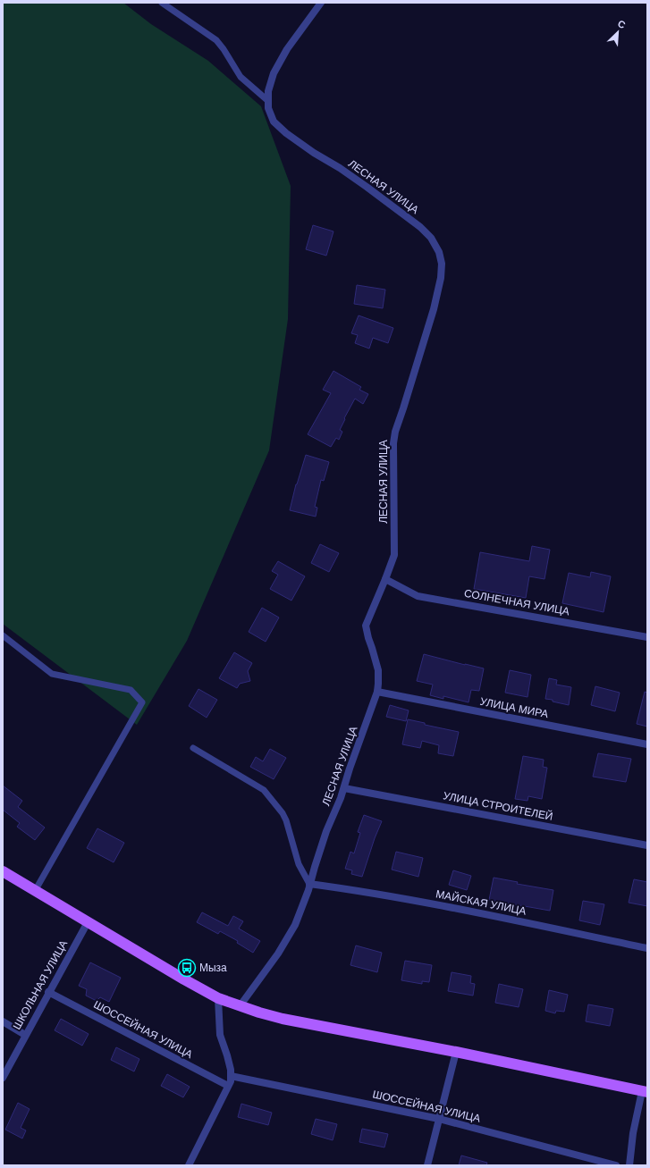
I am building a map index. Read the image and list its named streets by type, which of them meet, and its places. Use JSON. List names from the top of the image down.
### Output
{
  "streets": {
    "street": [
      "ЛЕСНАЯ УЛИЦА",
      "СОЛНЕЧНАЯ УЛИЦА",
      "УЛИЦА МИРА",
      "УЛИЦА СТРОИТЕЛЕЙ",
      "МАЙСКАЯ УЛИЦА",
      "ШКОЛЬНАЯ УЛИЦА",
      "ШОССЕЙНАЯ УЛИЦА"
    ]
  },
  "crossings": [
    ["ЛЕСНАЯ УЛИЦА", "СОЛНЕЧНАЯ УЛИЦА"],
    ["ЛЕСНАЯ УЛИЦА", "УЛИЦА МИРА"],
    ["ЛЕСНАЯ УЛИЦА", "УЛИЦА СТРОИТЕЛЕЙ"],
    ["ЛЕСНАЯ УЛИЦА", "МАЙСКАЯ УЛИЦА"],
    ["ШКОЛЬНАЯ УЛИЦА", "ШОССЕЙНАЯ УЛИЦА"]
  ],
  "places": {
    "bus stop": ["Мыза"]
  },
  "north": "top right"
}
